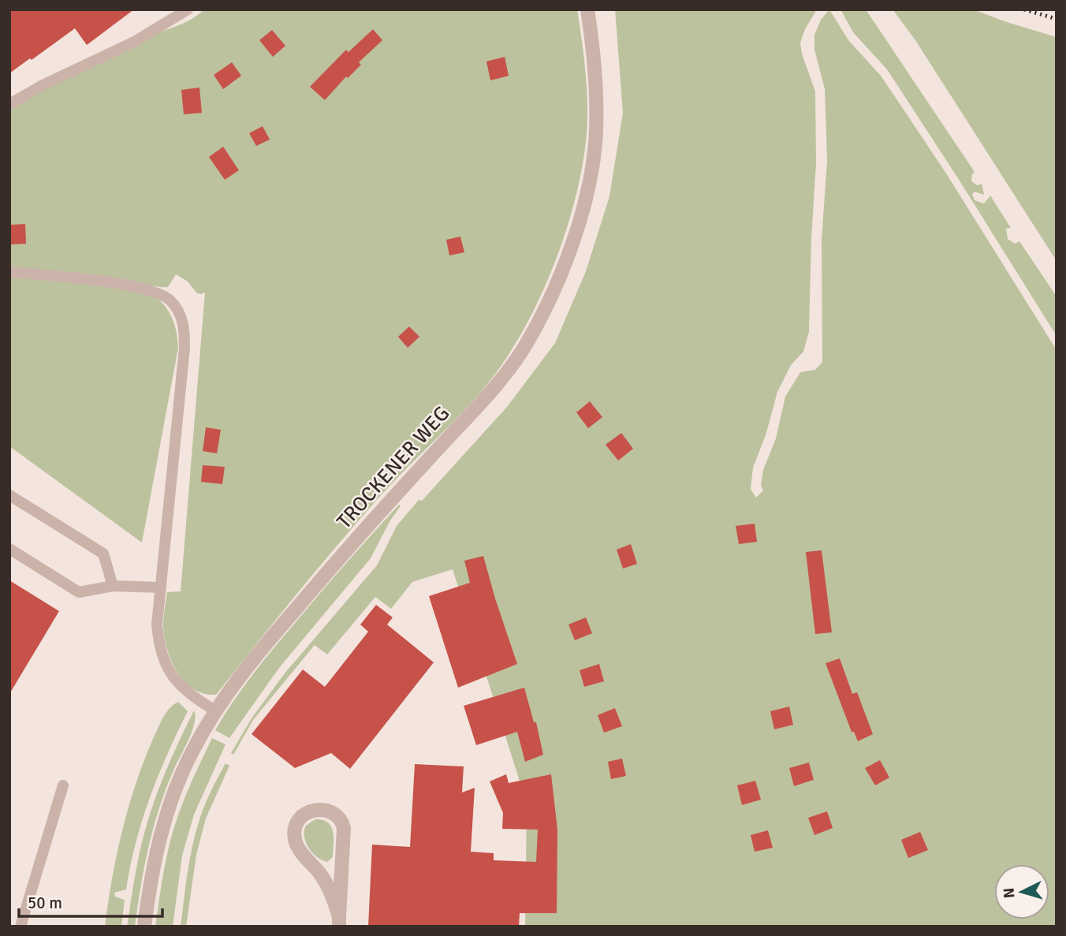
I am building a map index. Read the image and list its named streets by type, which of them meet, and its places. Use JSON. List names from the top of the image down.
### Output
{
  "streets": {
    "street": ["TROCKENER WEG"]
  },
  "scale_bar": "50 m",
  "north": "left"
}
